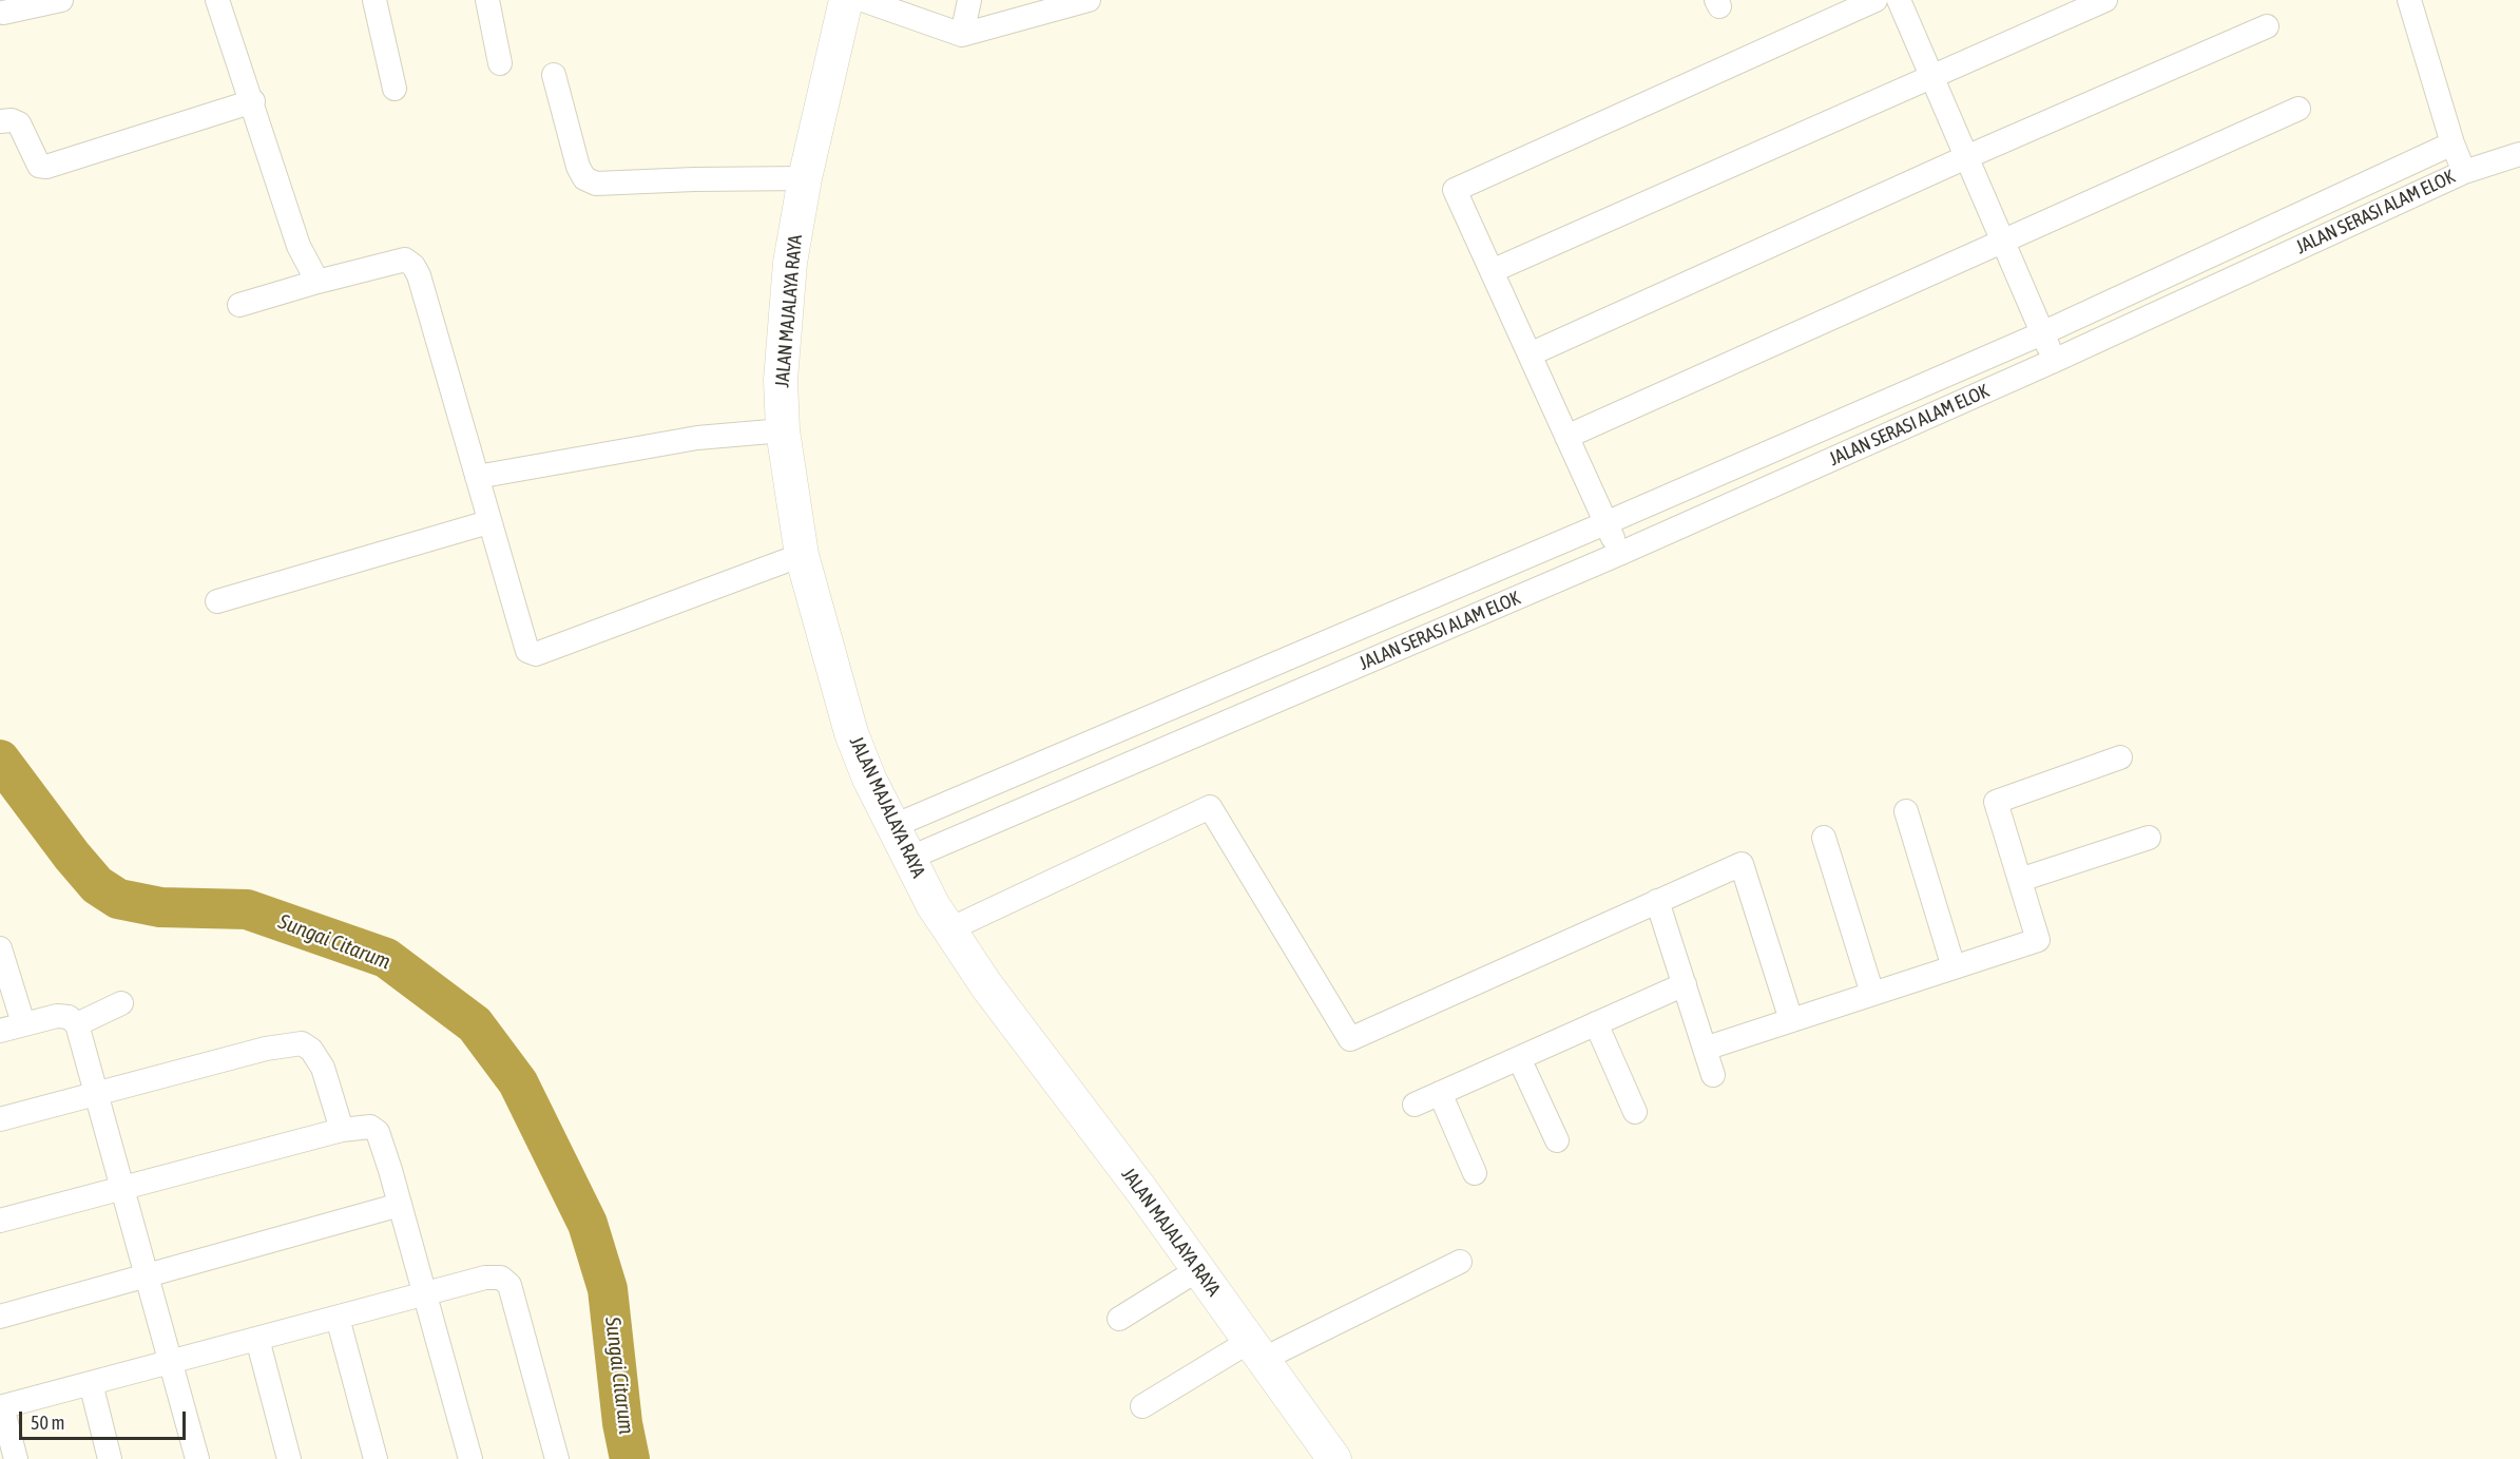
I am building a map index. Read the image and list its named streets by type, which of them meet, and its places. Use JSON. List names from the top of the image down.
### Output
{
  "streets": {
    "street": ["JALAN SERASI ALAM ELOK", "JALAN MAJALAYA RAYA"]
  },
  "crossings": [
    ["JALAN SERASI ALAM ELOK", "JALAN MAJALAYA RAYA"]
  ],
  "water": ["Sungai Citarum"],
  "scale_bar": "50 m"
}
